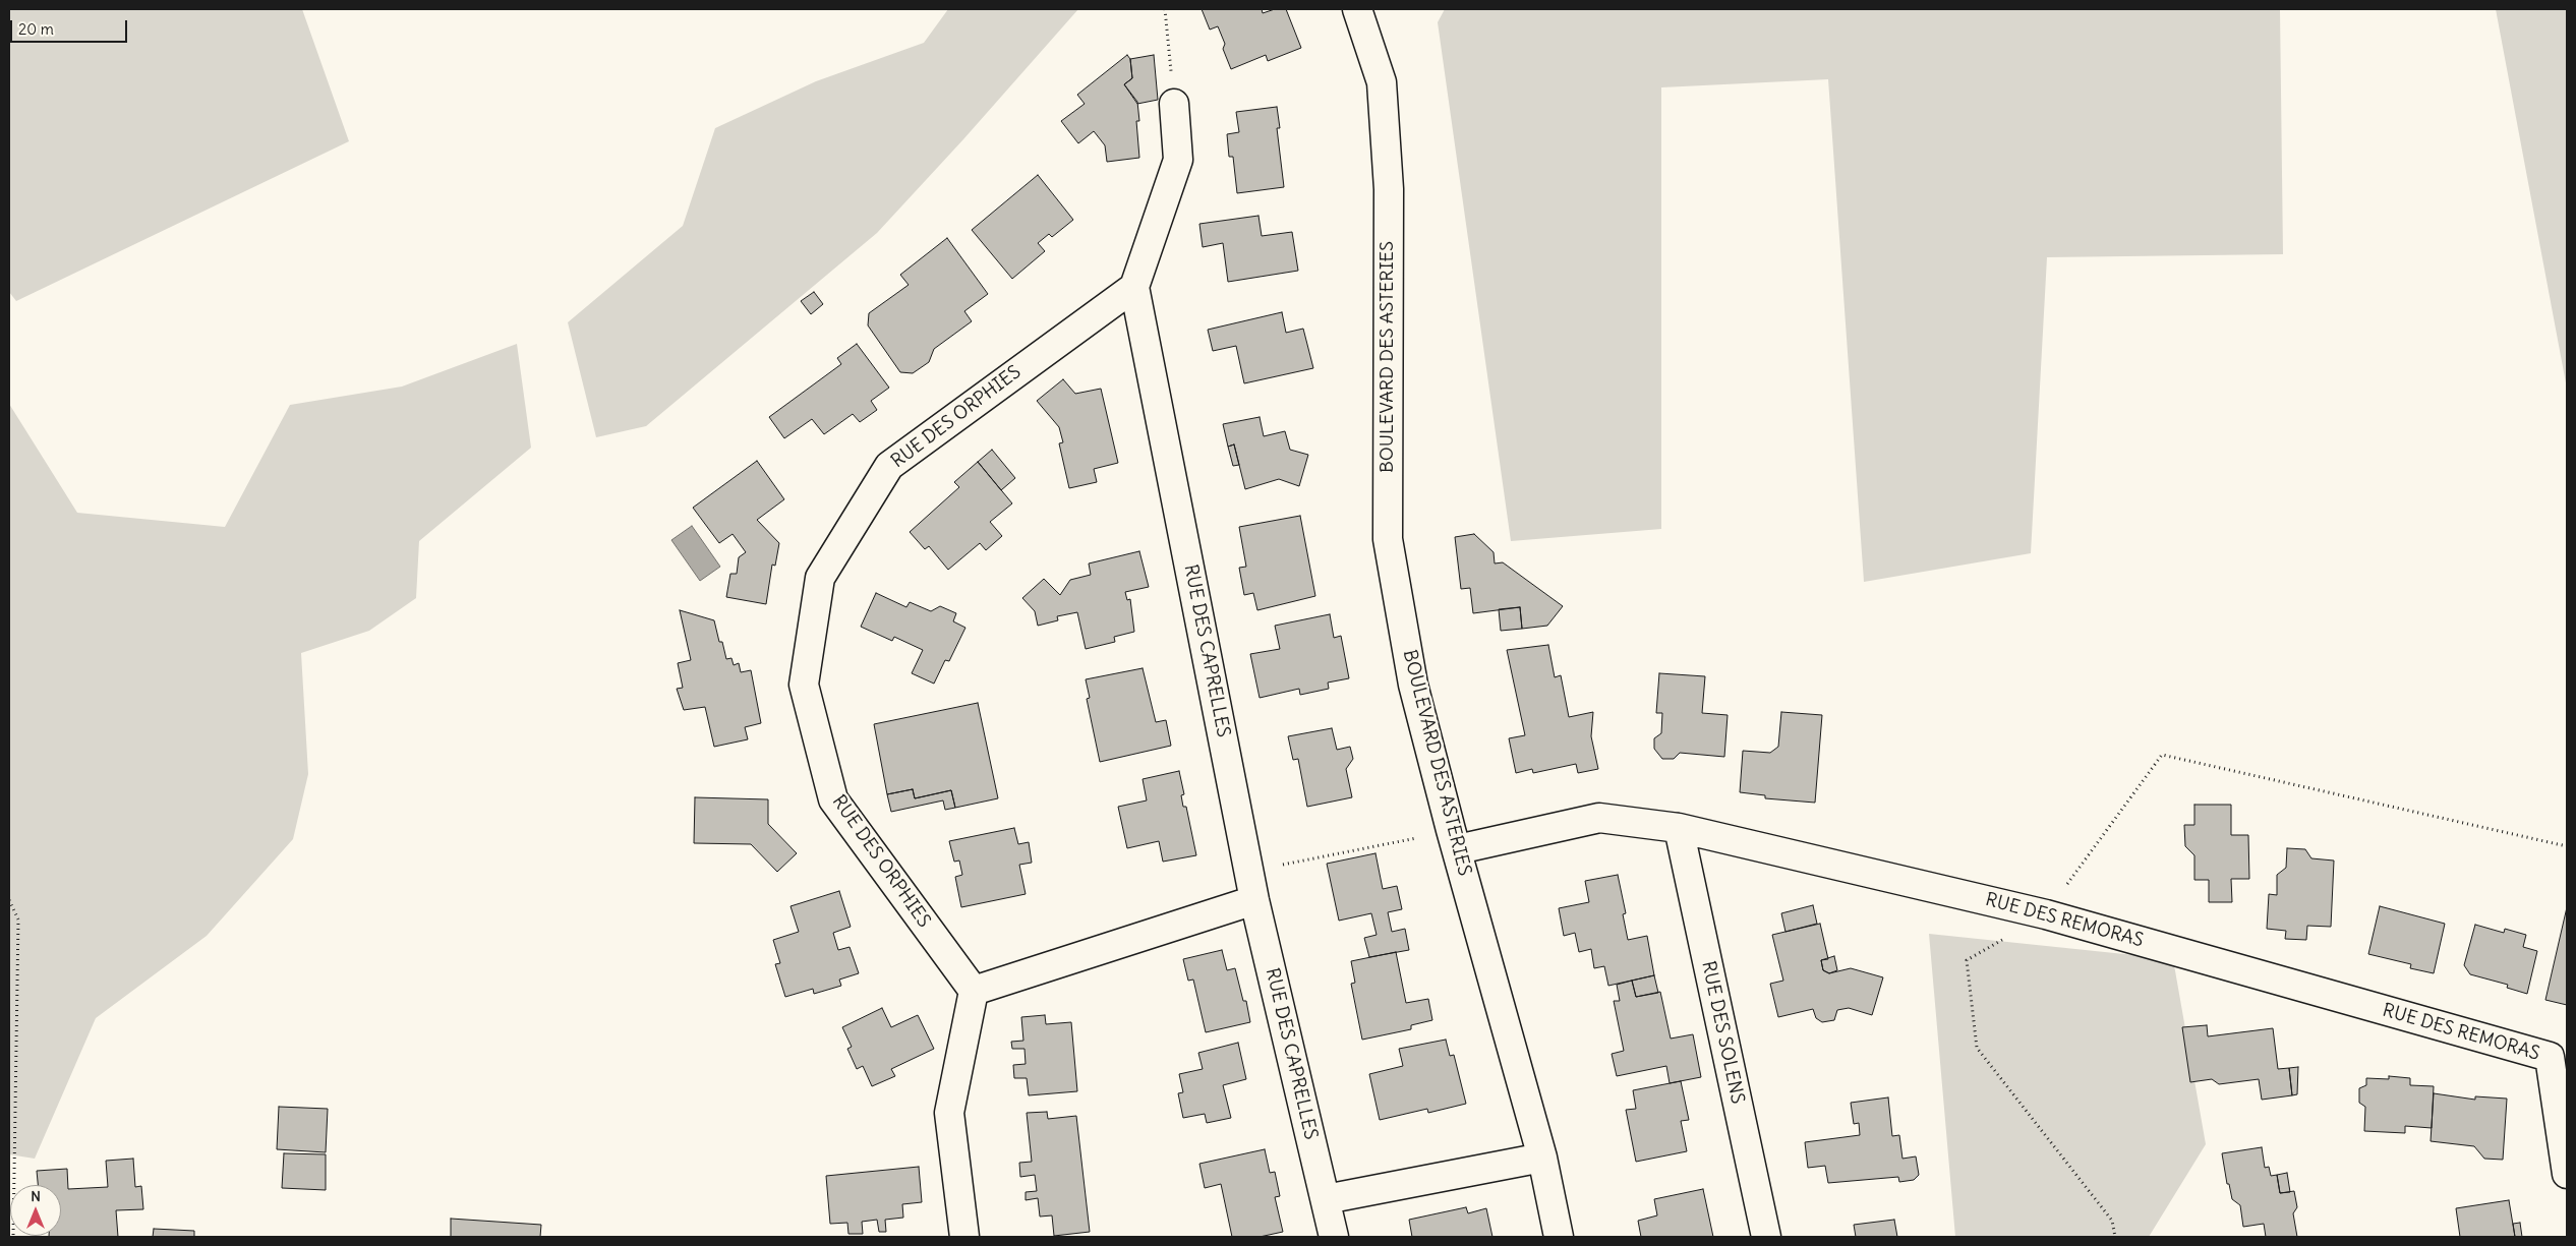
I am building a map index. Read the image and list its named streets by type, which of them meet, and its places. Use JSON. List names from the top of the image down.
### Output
{
  "streets": {
    "street": [
      "BOULEVARD DES ASTERIES",
      "RUE DES ORPHIES",
      "RUE DES CAPRELLES",
      "RUE DES REMORAS",
      "RUE DES SOLENS"
    ]
  },
  "crossings": [
    ["BOULEVARD DES ASTERIES", "RUE DES REMORAS"],
    ["RUE DES ORPHIES", "RUE DES CAPRELLES"],
    ["RUE DES REMORAS", "RUE DES SOLENS"]
  ],
  "scale_bar": "20 m",
  "north": "top"
}
